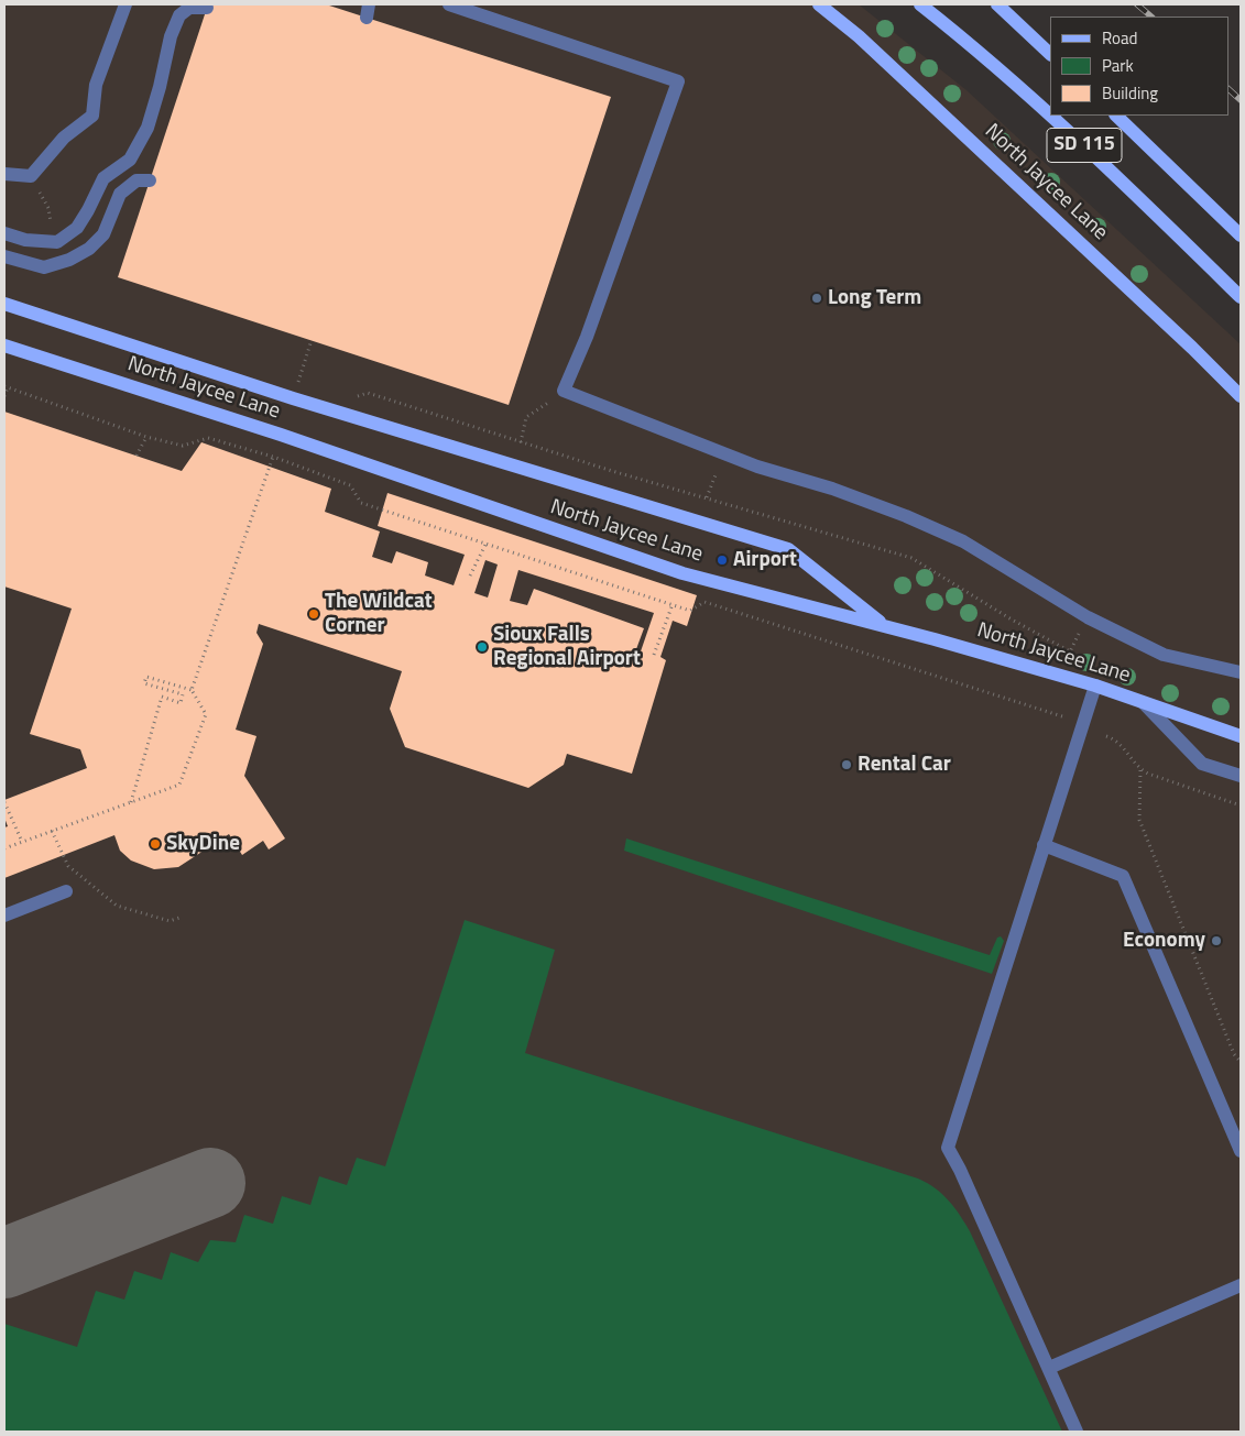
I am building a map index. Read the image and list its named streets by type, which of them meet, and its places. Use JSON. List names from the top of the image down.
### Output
{
  "streets": {
    "main road": ["SD 115", "North Jaycee Lane"]
  },
  "places": [
    "Long Term",
    "Airport",
    "The Wildcat Corner",
    "Sioux Falls Regional Airport",
    "Rental Car",
    "SkyDine",
    "Economy"
  ],
  "legend": ["Road", "Park", "Building"]
}
